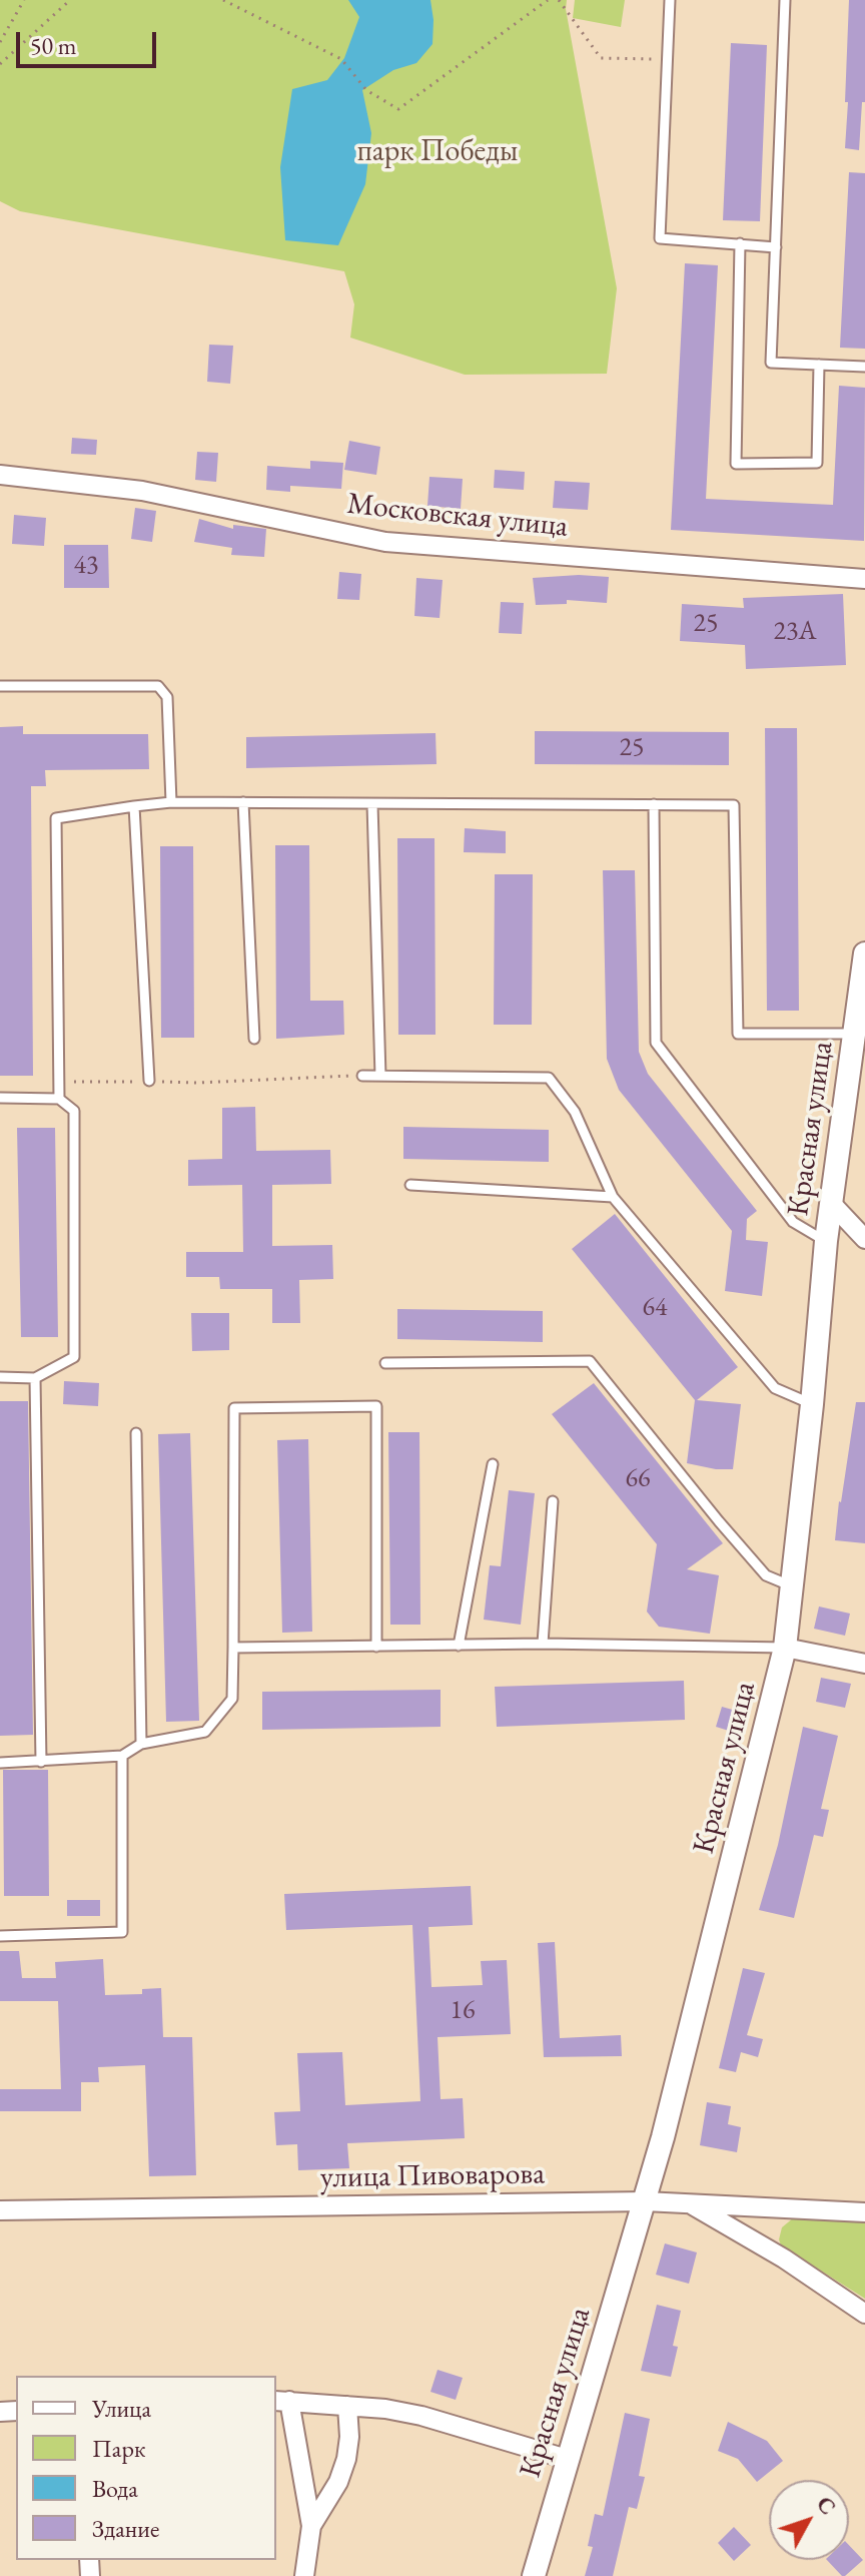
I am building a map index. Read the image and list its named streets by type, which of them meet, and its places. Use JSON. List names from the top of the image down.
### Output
{
  "streets": {
    "street": ["Московская улица", "Красная улица", "улица Пивоварова"]
  },
  "crossings": [
    ["Красная улица", "улица Пивоварова"]
  ],
  "parks": ["парк Победы"],
  "house_numbers": [
    "43",
    "25",
    "23А",
    "25",
    "64",
    "66",
    "16"
  ],
  "legend": [
    "Улица",
    "Парк",
    "Вода",
    "Здание"
  ],
  "scale_bar": "50 m",
  "north": "top right"
}
